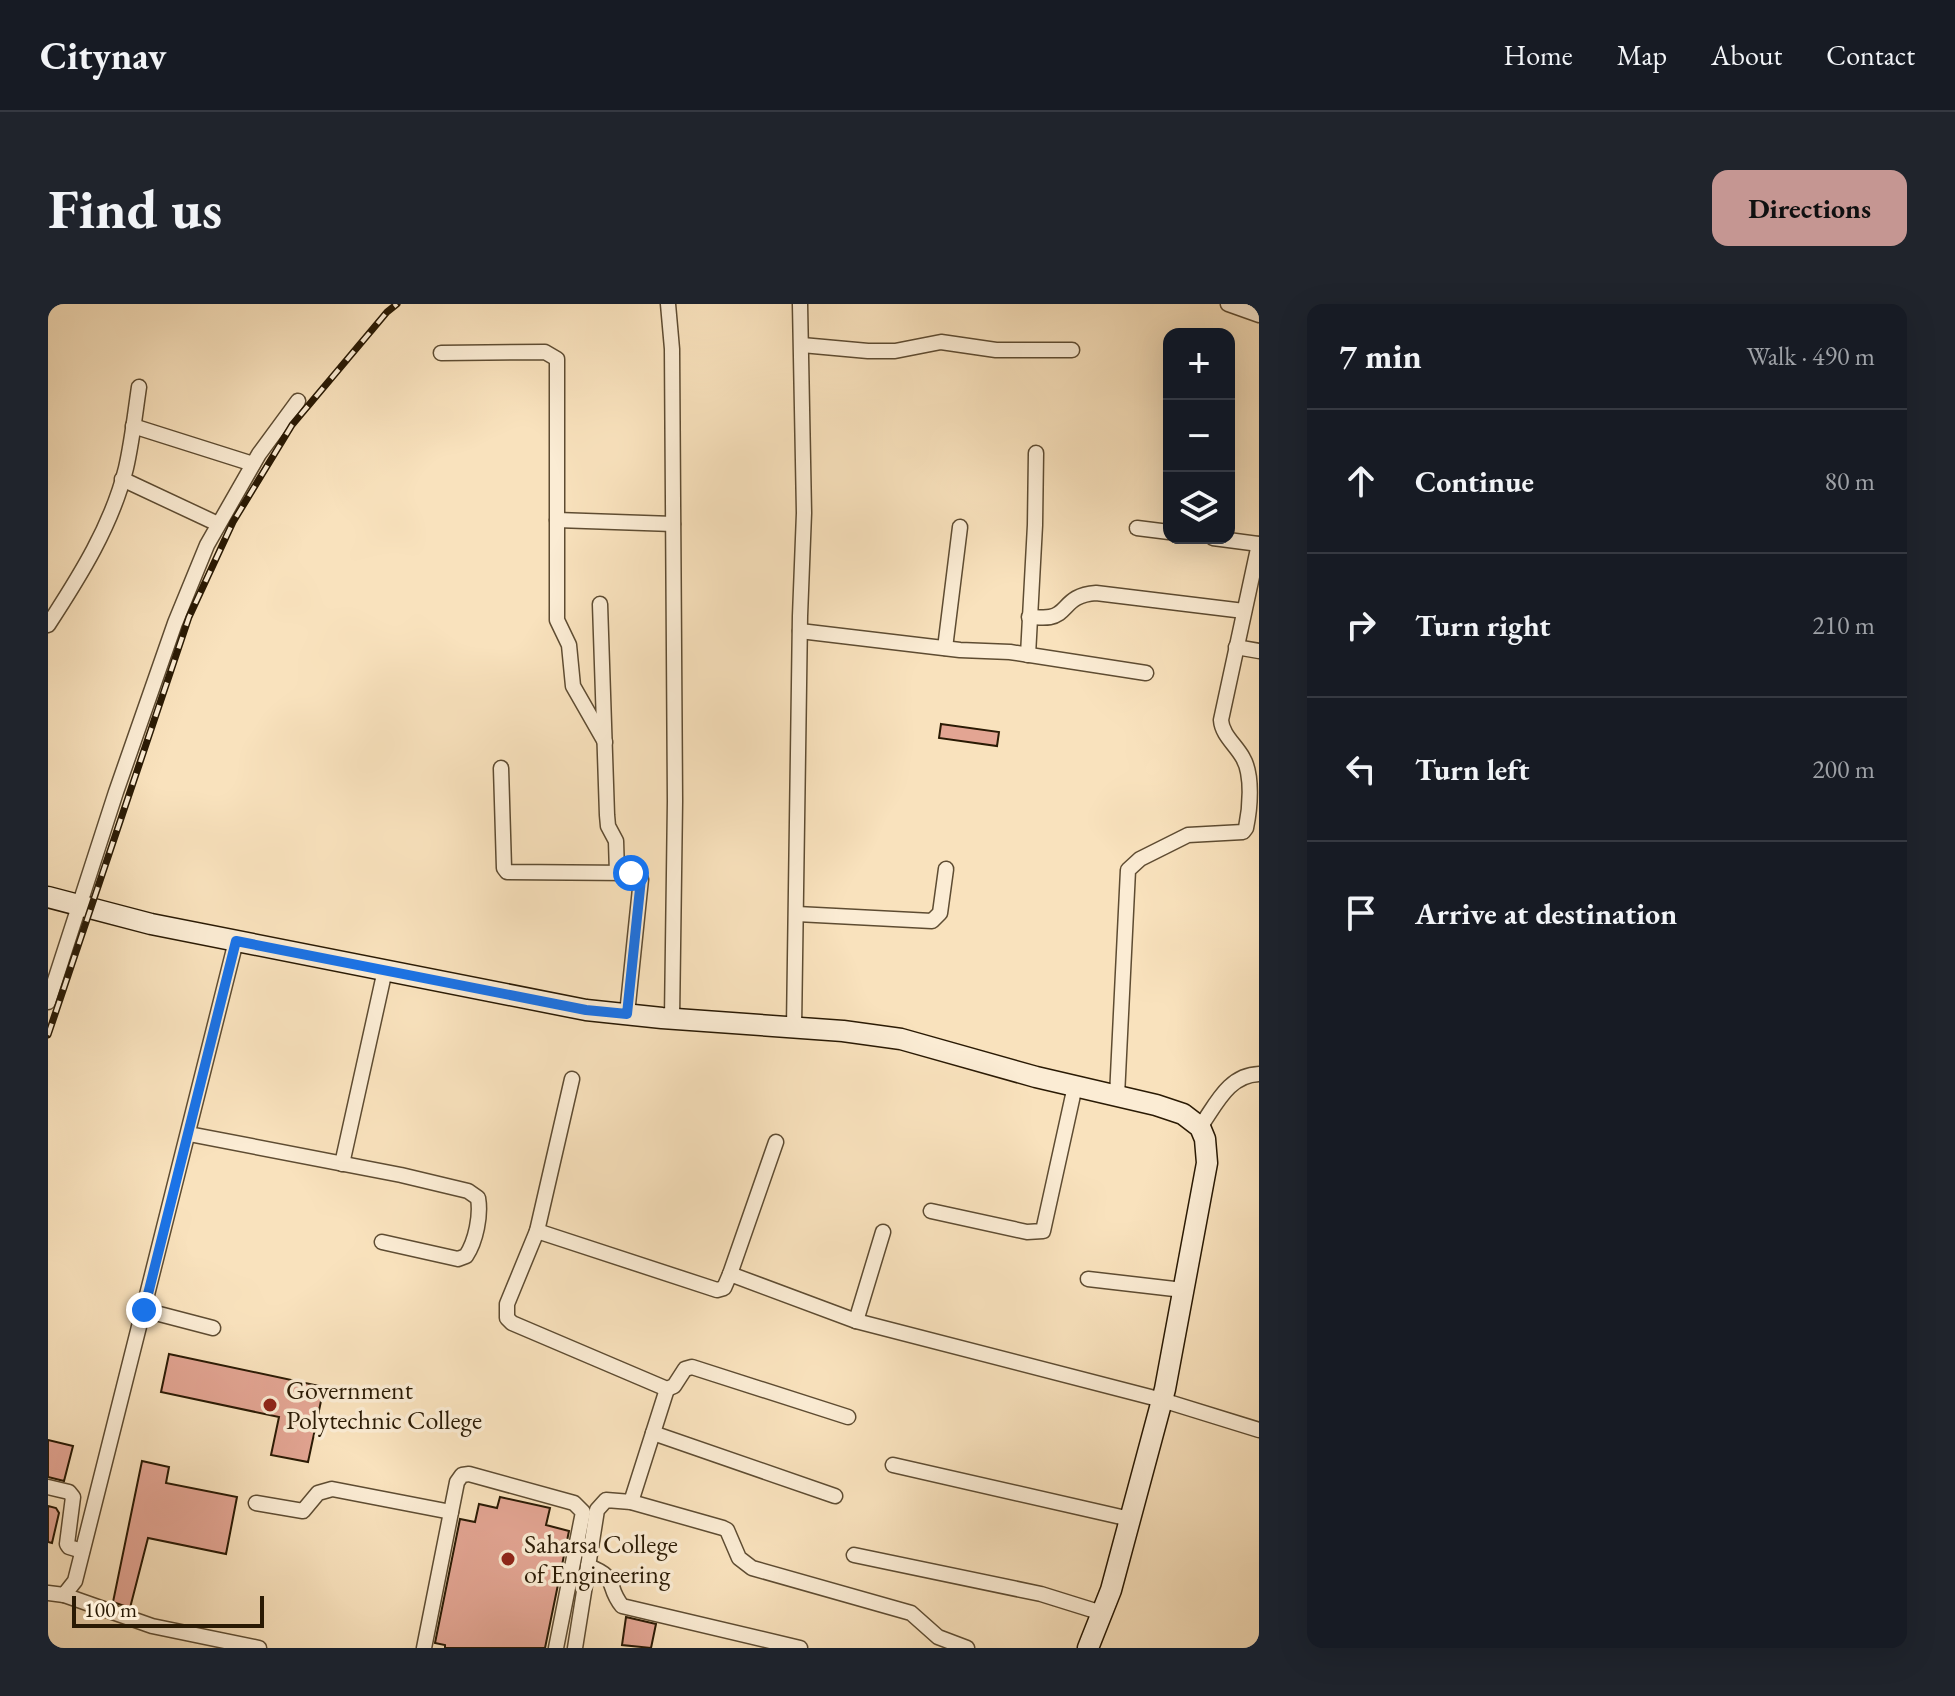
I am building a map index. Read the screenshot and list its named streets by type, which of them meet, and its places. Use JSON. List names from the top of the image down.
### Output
{
  "places": ["Government Polytechnic College", "Saharsa College of Engineering"],
  "scale_bar": "100 m",
  "page": {
    "header": "Citynav",
    "nav": [
      "Home",
      "Map",
      "About",
      "Contact"
    ],
    "buttons": "Directions",
    "title": "Find us",
    "heading": ["7 min", "Walk · 490 m"],
    "map_buttons": ["+", "−"],
    "list": [
      ["Continue", "80 m"],
      ["Turn right", "210 m"],
      ["Turn left", "200 m"],
      "Arrive at destination"
    ],
    "scale": "100 m"
  }
}
